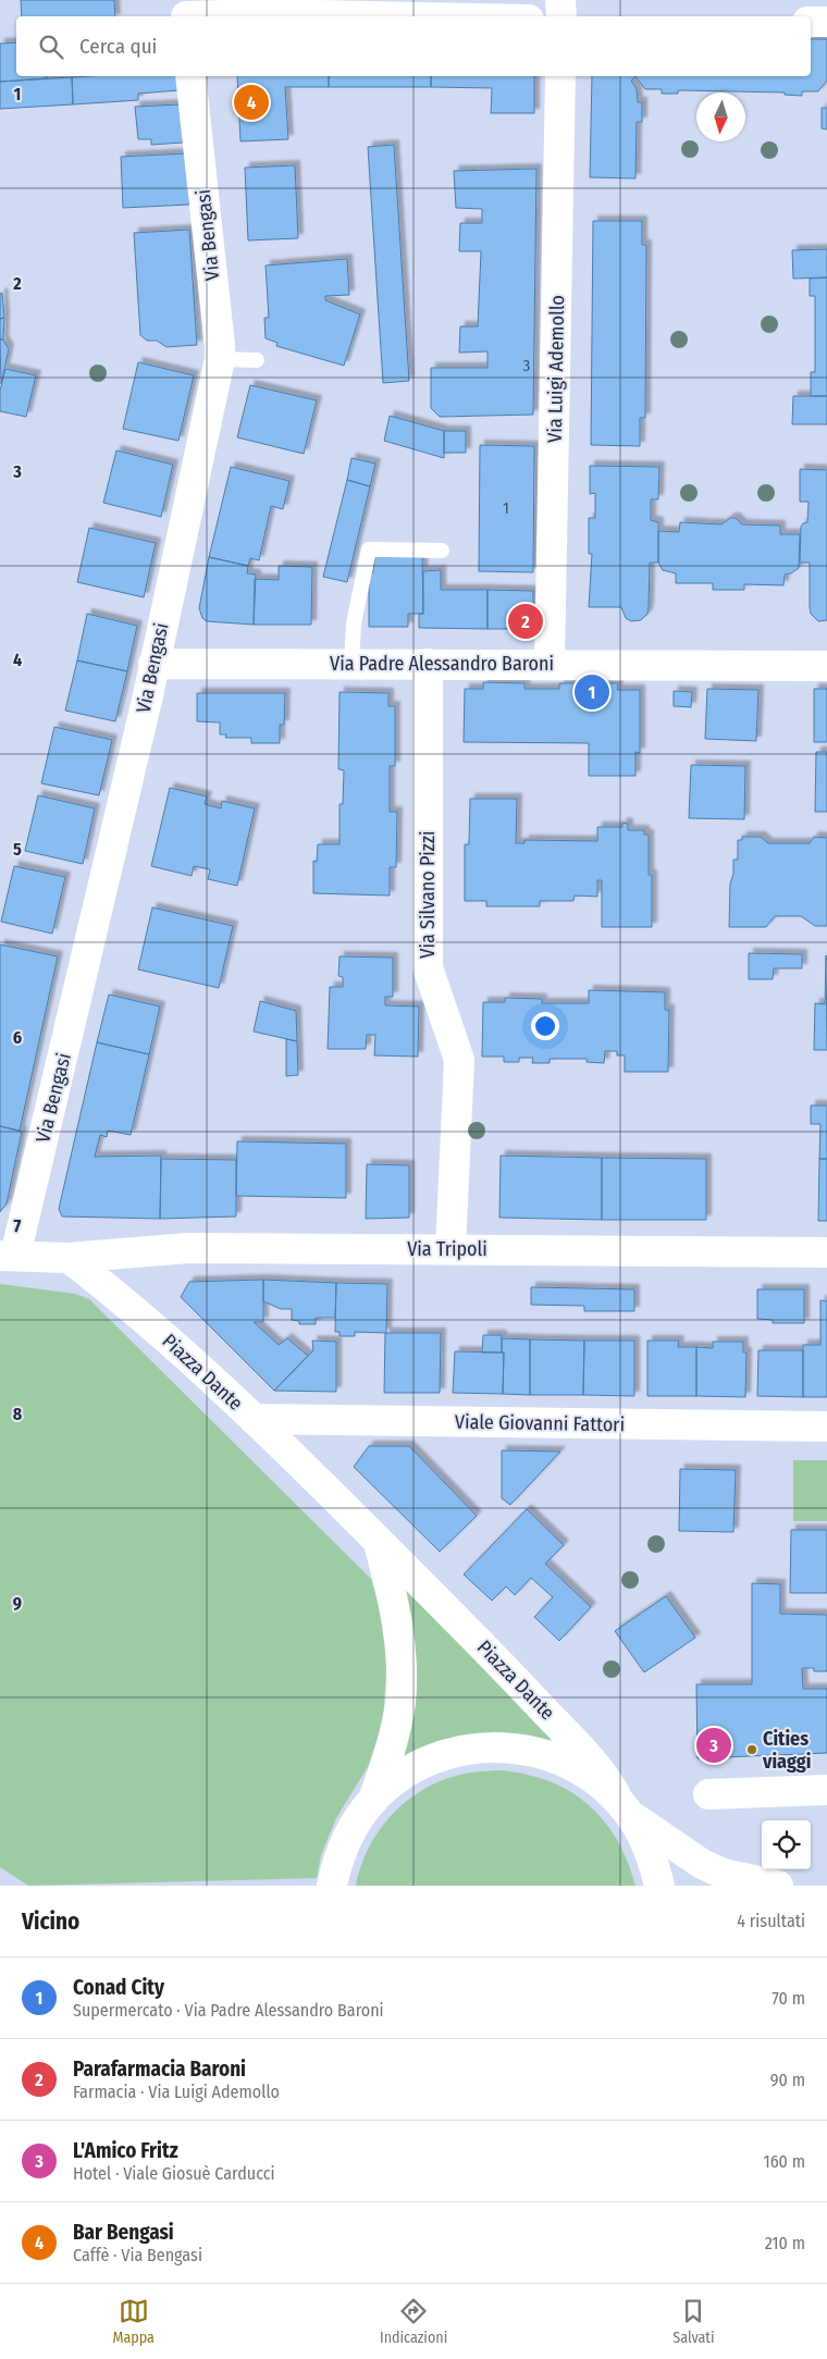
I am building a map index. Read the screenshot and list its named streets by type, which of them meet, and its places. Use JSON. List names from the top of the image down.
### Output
{
  "streets": {
    "street": [
      "Via Bengasi",
      "Via Luigi Ademollo",
      "Via Padre Alessandro Baroni",
      "Via Silvano Pizzi",
      "Via Tripoli",
      "Piazza Dante",
      "Viale Giovanni Fattori"
    ]
  },
  "crossings": [
    ["Via Bengasi", "Via Padre Alessandro Baroni"],
    ["Via Luigi Ademollo", "Via Padre Alessandro Baroni"],
    ["Via Padre Alessandro Baroni", "Via Silvano Pizzi"],
    ["Via Silvano Pizzi", "Via Tripoli"],
    ["Via Tripoli", "Piazza Dante"],
    ["Piazza Dante", "Viale Giovanni Fattori"]
  ],
  "places": ["Cities viaggi"],
  "house_numbers": ["3", "1"],
  "north": "bottom",
  "page": {
    "search": "Cerca qui",
    "pins": [
      "4",
      "2",
      "1",
      "3"
    ],
    "heading": ["Vicino", "4 risultati"],
    "list": [
      {
        "mark": "1",
        "name": "Conad City",
        "note": "Supermercato · Via Padre Alessandro Baroni",
        "value": "70 m"
      },
      {
        "mark": "2",
        "name": "Parafarmacia Baroni",
        "note": "Farmacia · Via Luigi Ademollo",
        "value": "90 m"
      },
      {
        "mark": "3",
        "name": "L'Amico Fritz",
        "note": "Hotel · Viale Giosuè Carducci",
        "value": "160 m"
      },
      {
        "mark": "4",
        "name": "Bar Bengasi",
        "note": "Caffè · Via Bengasi",
        "value": "210 m"
      }
    ],
    "nav": ["Mappa", "Indicazioni", "Salvati"]
  },
  "grid": {
    "rows": [
      "1",
      "2",
      "3",
      "4",
      "5",
      "6",
      "7",
      "8",
      "9"
    ]
  }
}
